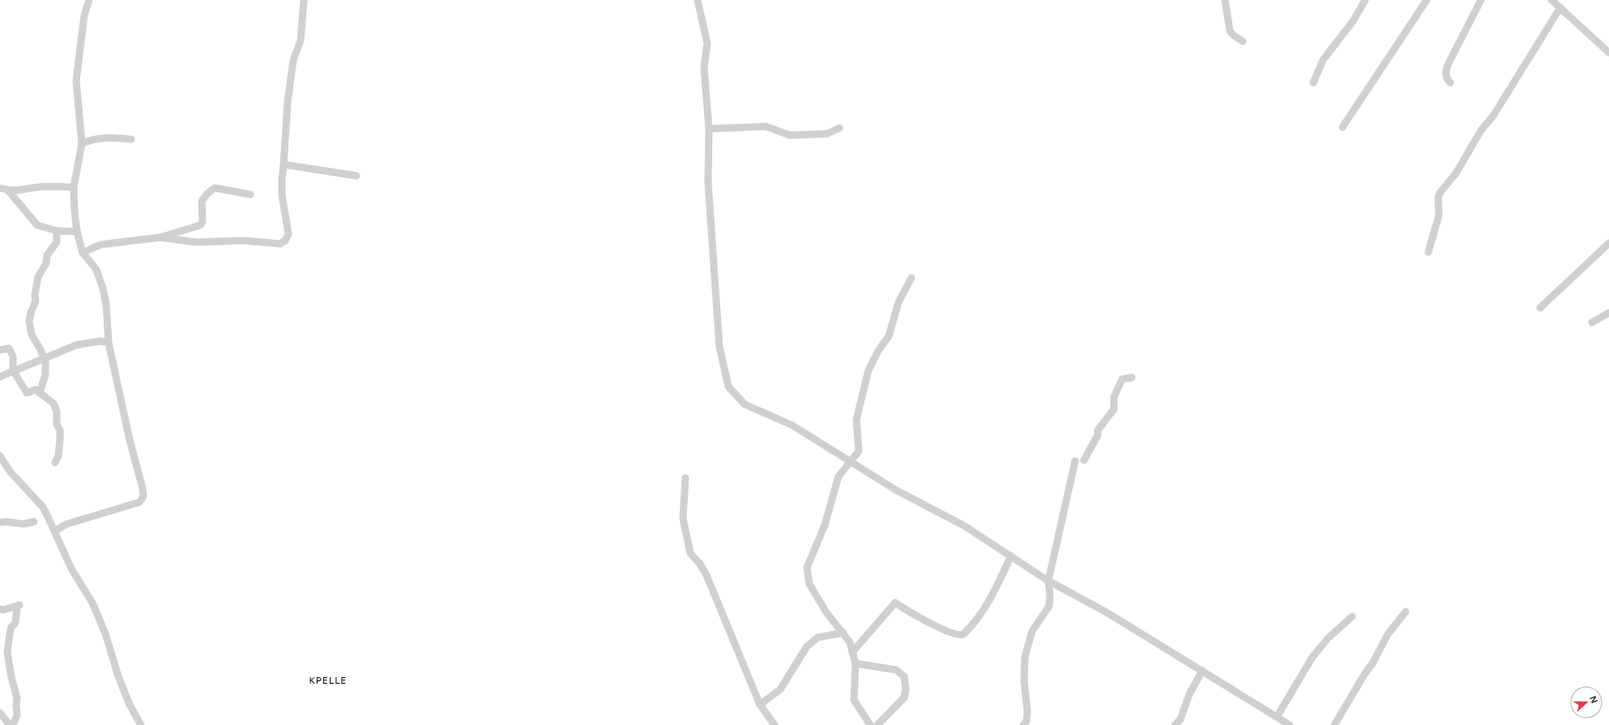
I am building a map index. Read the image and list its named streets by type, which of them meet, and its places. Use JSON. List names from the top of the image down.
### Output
{
  "districts": ["KPELLE"],
  "north": "right"
}
